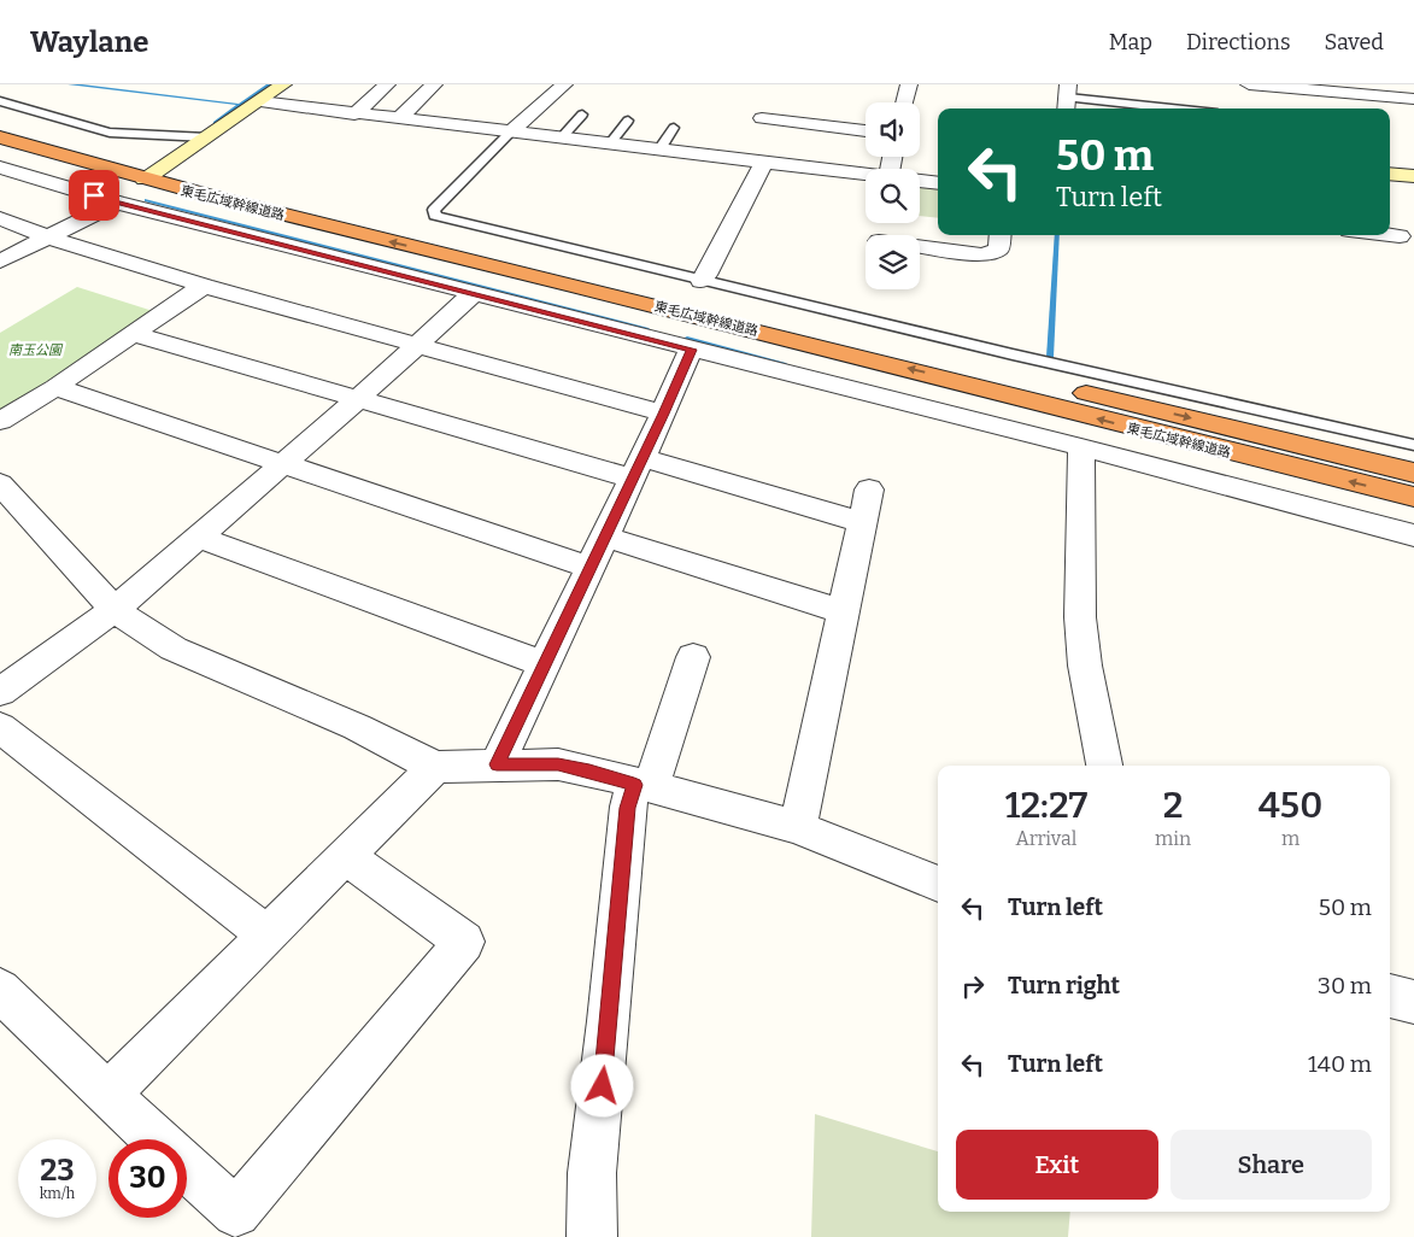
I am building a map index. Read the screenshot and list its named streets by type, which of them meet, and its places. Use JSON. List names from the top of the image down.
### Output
{
  "streets": {
    "highway": ["東毛広域幹線道路"]
  },
  "parks": ["南玉公園"],
  "page": {
    "header": "Waylane",
    "nav": ["Map", "Directions", "Saved"],
    "turn": ["50 m", "Turn left"],
    "eta": [
      "12:27",
      "Arrival",
      "2",
      "min",
      "450",
      "m"
    ],
    "list": [
      {
        "name": "Turn left",
        "value": "50 m"
      },
      {
        "name": "Turn right",
        "value": "30 m"
      },
      {
        "name": "Turn left",
        "value": "140 m"
      }
    ],
    "buttons": ["Exit", "Share"],
    "speed": "23 km/h",
    "limit": "30"
  }
}
